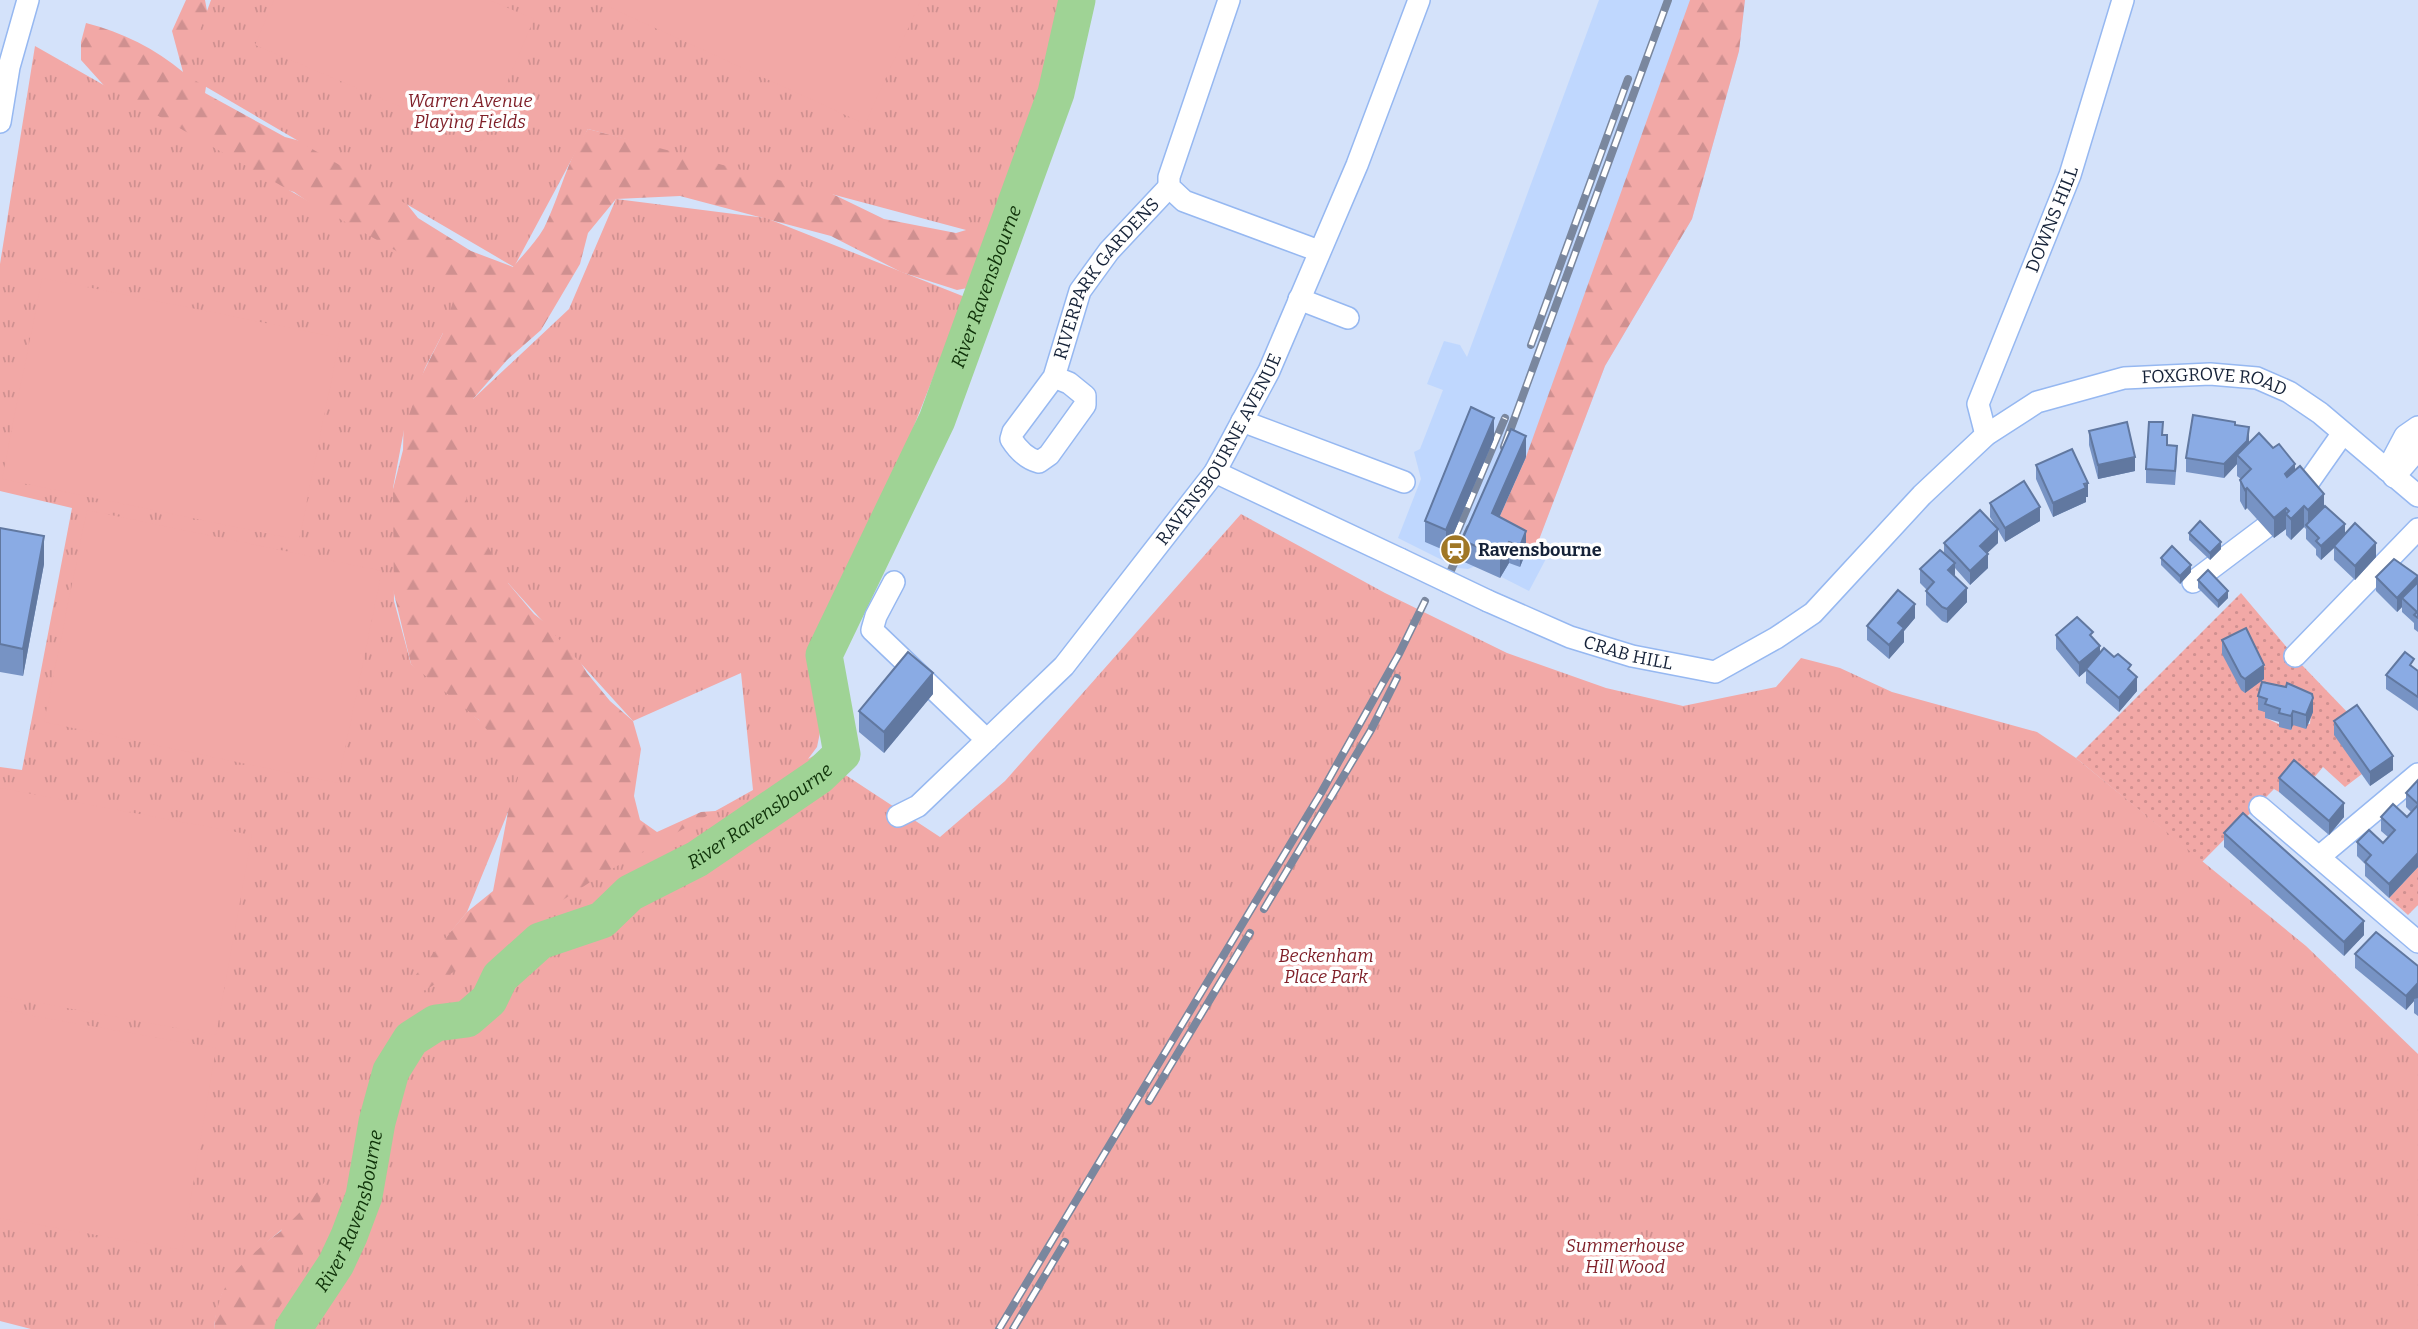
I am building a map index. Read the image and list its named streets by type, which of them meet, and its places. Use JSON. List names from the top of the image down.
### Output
{
  "streets": {
    "street": [
      "DOWNS HILL",
      "RIVERPARK GARDENS",
      "FOXGROVE ROAD",
      "RAVENSBOURNE AVENUE",
      "CRAB HILL"
    ]
  },
  "crossings": [
    ["DOWNS HILL", "FOXGROVE ROAD"],
    ["DOWNS HILL", "CRAB HILL"],
    ["FOXGROVE ROAD", "CRAB HILL"],
    ["RAVENSBOURNE AVENUE", "CRAB HILL"]
  ],
  "water": ["River Ravensbourne"],
  "parks": ["Warren Avenue Playing Fields", "Beckenham Place Park", "Summerhouse Hill Wood"],
  "places": {
    "station": ["Ravensbourne"]
  }
}
